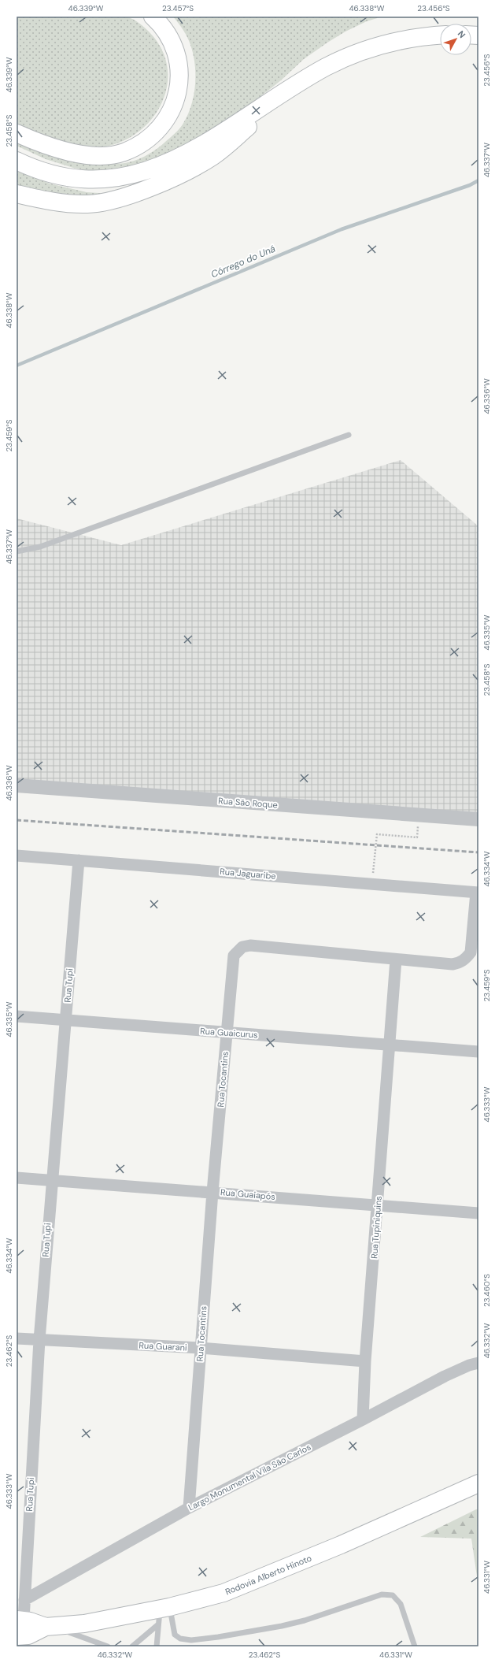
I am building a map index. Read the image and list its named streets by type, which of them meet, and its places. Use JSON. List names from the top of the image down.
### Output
{
  "streets": {
    "main road": ["Rodovia Alberto Hinoto"],
    "street": [
      "Rua São Roque",
      "Rua Jaguaribe",
      "Rua Tupi",
      "Rua Guaicurus",
      "Rua Tocantins",
      "Rua Guaiapós",
      "Rua Tupiniquins",
      "Rua Guarani",
      "Largo Monumental Vila São Carlos"
    ]
  },
  "crossings": [
    ["Rua Jaguaribe", "Rua Tupi"],
    ["Rua Jaguaribe", "Rua Tocantins"],
    ["Rua Tupi", "Rua Guaicurus"],
    ["Rua Tupi", "Rua Guaiapós"],
    ["Rua Tupi", "Rua Guarani"],
    ["Rua Tupi", "Largo Monumental Vila São Carlos"],
    ["Rua Tupi", "Rodovia Alberto Hinoto"],
    ["Rua Guaicurus", "Rua Tocantins"],
    ["Rua Guaicurus", "Rua Tupiniquins"],
    ["Rua Tocantins", "Rua Guaiapós"],
    ["Rua Tocantins", "Rua Tupiniquins"],
    ["Rua Tocantins", "Rua Guarani"],
    ["Rua Tocantins", "Largo Monumental Vila São Carlos"],
    ["Rua Guaiapós", "Rua Tupiniquins"],
    ["Rua Tupiniquins", "Rua Guarani"],
    ["Rua Tupiniquins", "Largo Monumental Vila São Carlos"]
  ],
  "water": ["Córrego do Uná"],
  "north": "top right",
  "coordinates": [
    "46.339°W",
    "23.457°S",
    "46.338°W",
    "23.456°S",
    "23.458°S",
    "46.337°W",
    "46.336°W",
    "23.459°S",
    "46.335°W",
    "46.334°W",
    "46.333°W",
    "23.460°S",
    "46.332°W",
    "23.462°S",
    "46.331°W"
  ]
}
